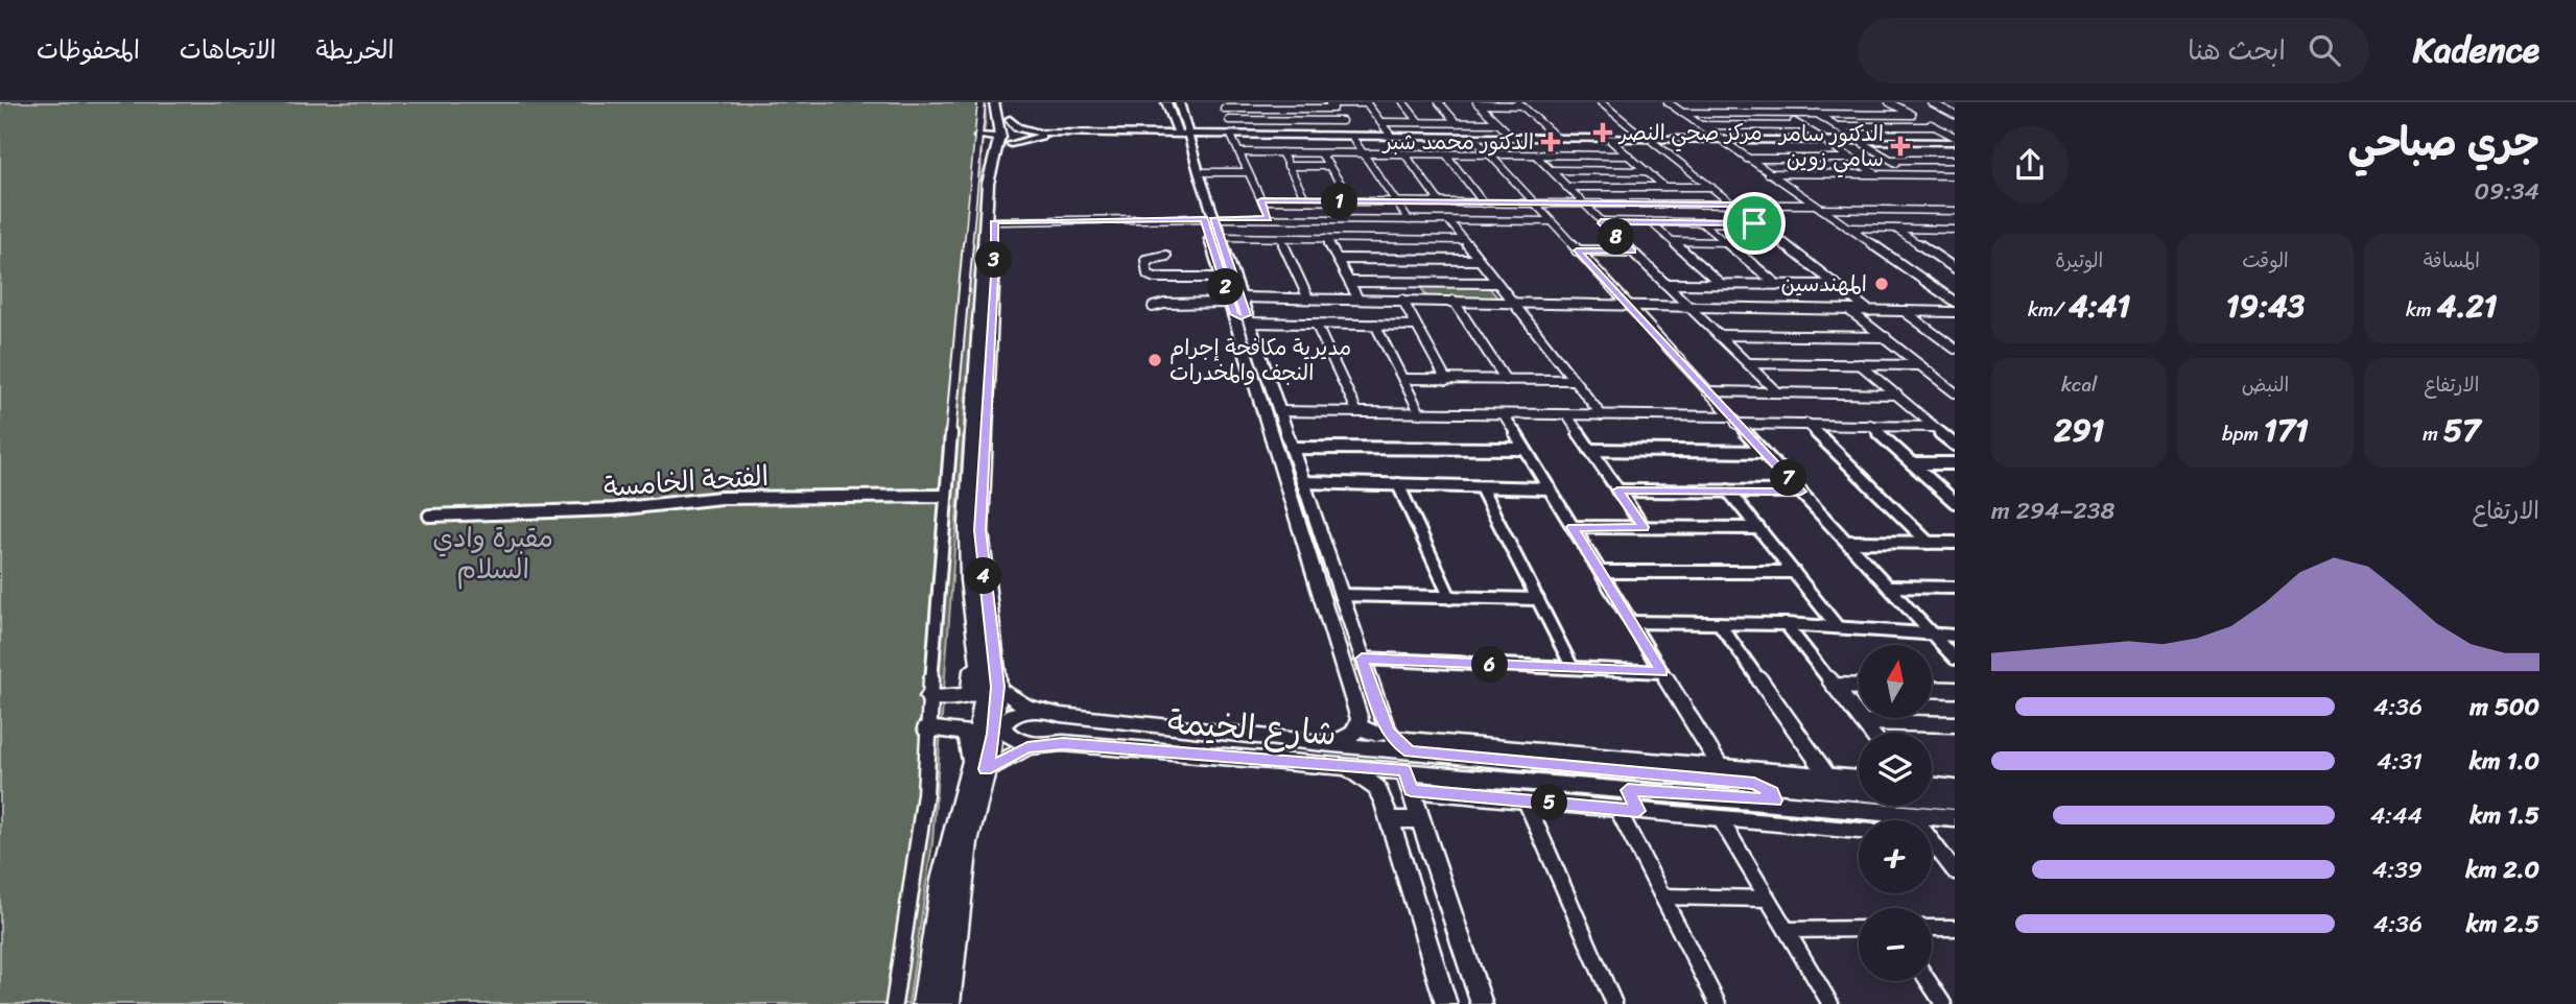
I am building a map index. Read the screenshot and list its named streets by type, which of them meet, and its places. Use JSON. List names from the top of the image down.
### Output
{
  "streets": {
    "street": ["الفتحة الخامسة", "شارع الخيمة"]
  },
  "parks": ["مقبرة وادي السلام"],
  "places": {
    "health": ["مركز صحي النصر", "الدكتور محمد شبر", "الدكتور سامر سامي زوين"],
    "other": ["المهندسين", "مديرية مكافحة إجرام النجف والمخدرات"]
  },
  "north": "top",
  "page": {
    "header": "Kadence",
    "search": "ابحث هنا",
    "nav": ["الخريطة", "الاتجاهات", "المحفوظات"],
    "heading": ["جري صباحي", "09:34"],
    "pins": [
      "1",
      "8",
      "3",
      "2",
      "7",
      "4",
      "6",
      "5"
    ],
    "stats": [
      ["المسافة", "4.21 km"],
      ["الوقت", "19:43"],
      ["الوتيرة", "4:41 /km"],
      ["الارتفاع", "57 m"],
      ["النبض", "171 bpm"],
      ["kcal", "291"]
    ],
    "chart": ["الارتفاع", "238–294 m"],
    "map_buttons": ["+", "−"],
    "list": [
      {
        "name": "500 m",
        "note": "4:36"
      },
      {
        "name": "1.0 km",
        "note": "4:31"
      },
      {
        "name": "1.5 km",
        "note": "4:44"
      },
      {
        "name": "2.0 km",
        "note": "4:39"
      },
      {
        "name": "2.5 km",
        "note": "4:36"
      }
    ]
  }
}
